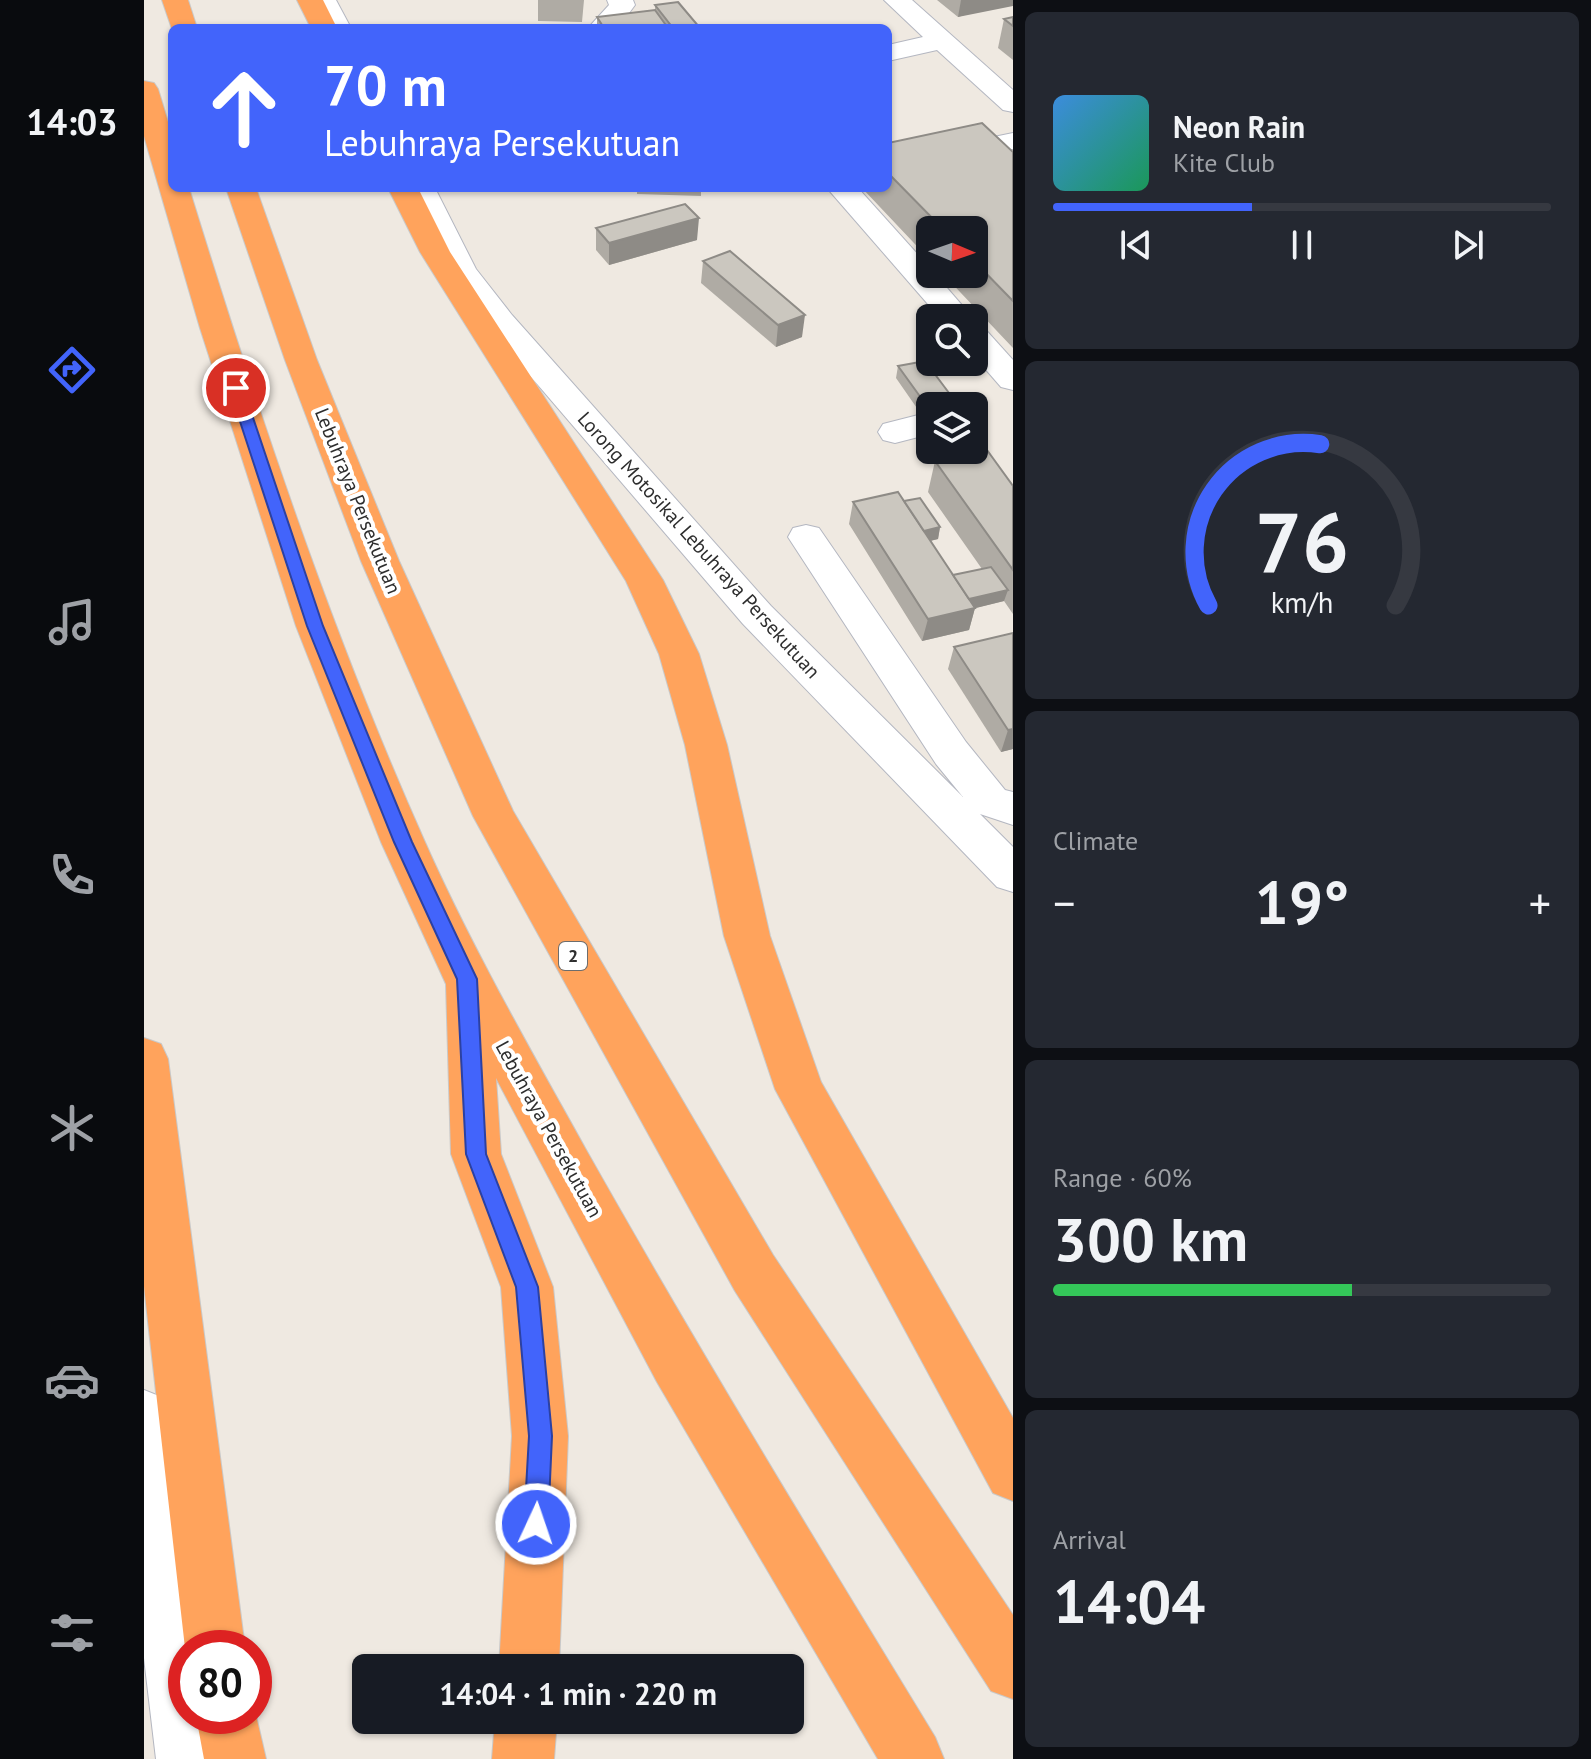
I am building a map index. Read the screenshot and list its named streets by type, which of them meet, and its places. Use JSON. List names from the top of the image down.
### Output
{
  "streets": {
    "highway": ["Lebuhraya Persekutuan", "2"],
    "street": ["Lorong Motosikal Lebuhraya Persekutuan"]
  },
  "north": "right",
  "page": {
    "tabs": "14:03",
    "turn": ["70 m", "Lebuhraya Persekutuan"],
    "song": ["Neon Rain", "Kite Club"],
    "tile": [
      "Climate",
      ["Range · 60%", "300 km"],
      ["Arrival", "14:04"]
    ],
    "heat": ["−", "19°", "+"],
    "limit": "80",
    "trip": "14:04 · 1 min · 220 m",
    "gauge": ["76", "km/h"]
  }
}
